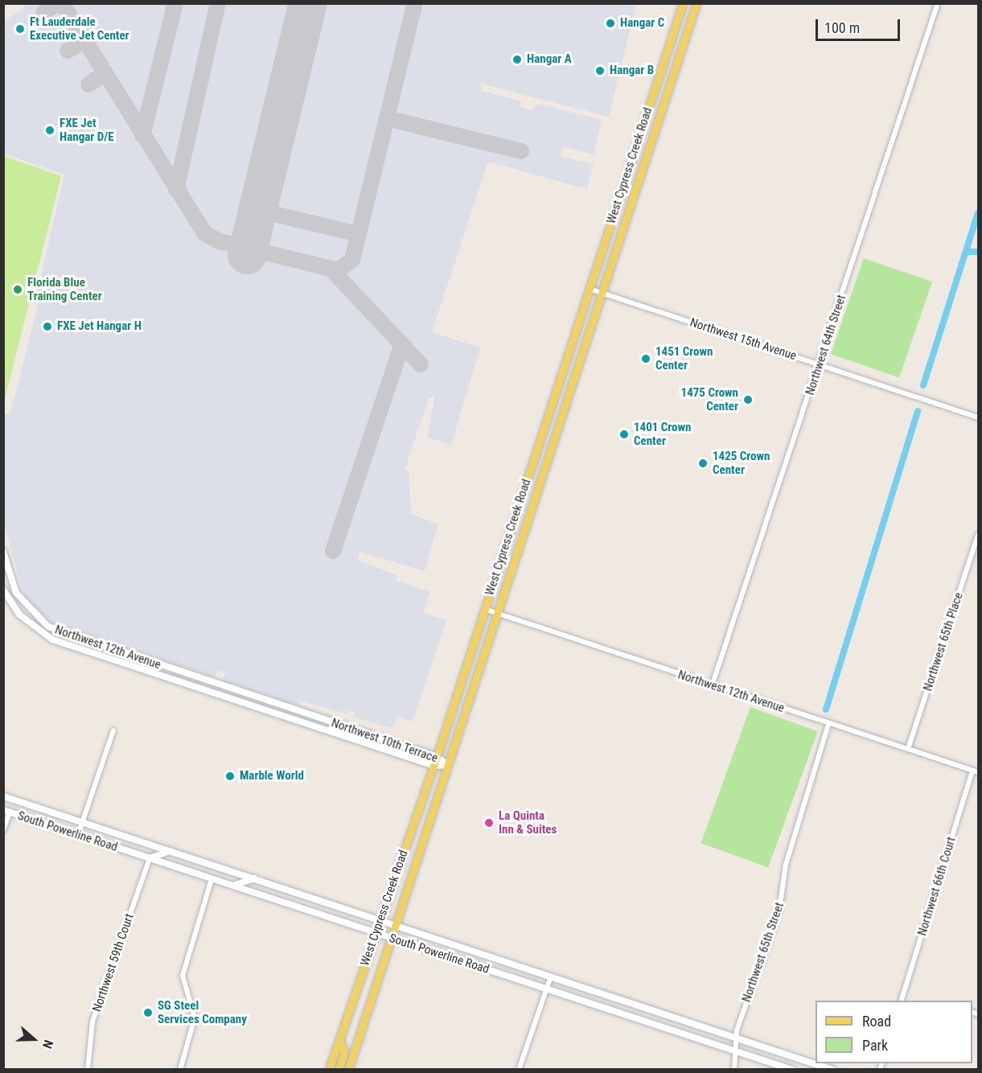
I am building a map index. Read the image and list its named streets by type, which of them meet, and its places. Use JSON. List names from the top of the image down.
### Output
{
  "streets": {
    "main road": [
      "West Cypress Creek Road",
      "Northwest 12th Avenue",
      "Northwest 10th Terrace",
      "South Powerline Road"
    ],
    "street": [
      "Northwest 15th Avenue",
      "Northwest 64th Street",
      "Northwest 65th Place",
      "Northwest 66th Court",
      "Northwest 65th Street",
      "Northwest 59th Court"
    ]
  },
  "crossings": [
    ["West Cypress Creek Road", "Northwest 15th Avenue"],
    ["West Cypress Creek Road", "Northwest 12th Avenue"],
    ["West Cypress Creek Road", "Northwest 10th Terrace"],
    ["West Cypress Creek Road", "South Powerline Road"],
    ["Northwest 15th Avenue", "Northwest 64th Street"],
    ["Northwest 64th Street", "Northwest 12th Avenue"],
    ["Northwest 65th Place", "Northwest 12th Avenue"],
    ["Northwest 12th Avenue", "Northwest 10th Terrace"],
    ["Northwest 12th Avenue", "Northwest 66th Court"],
    ["Northwest 12th Avenue", "Northwest 65th Street"],
    ["South Powerline Road", "Northwest 65th Street"],
    ["South Powerline Road", "Northwest 59th Court"]
  ],
  "places": [
    "Hangar C",
    "Ft Lauderdale Executive Jet Center",
    "Hangar A",
    "Hangar B",
    "FXE Jet Hangar D/E",
    "Florida Blue Training Center",
    "FXE Jet Hangar H",
    "1451 Crown Center",
    "1475 Crown Center",
    "1401 Crown Center",
    "1425 Crown Center",
    "Marble World",
    "La Quinta Inn & Suites",
    "SG Steel Services Company"
  ],
  "legend": ["Road", "Park"],
  "scale_bar": "100 m",
  "north": "right"
}
